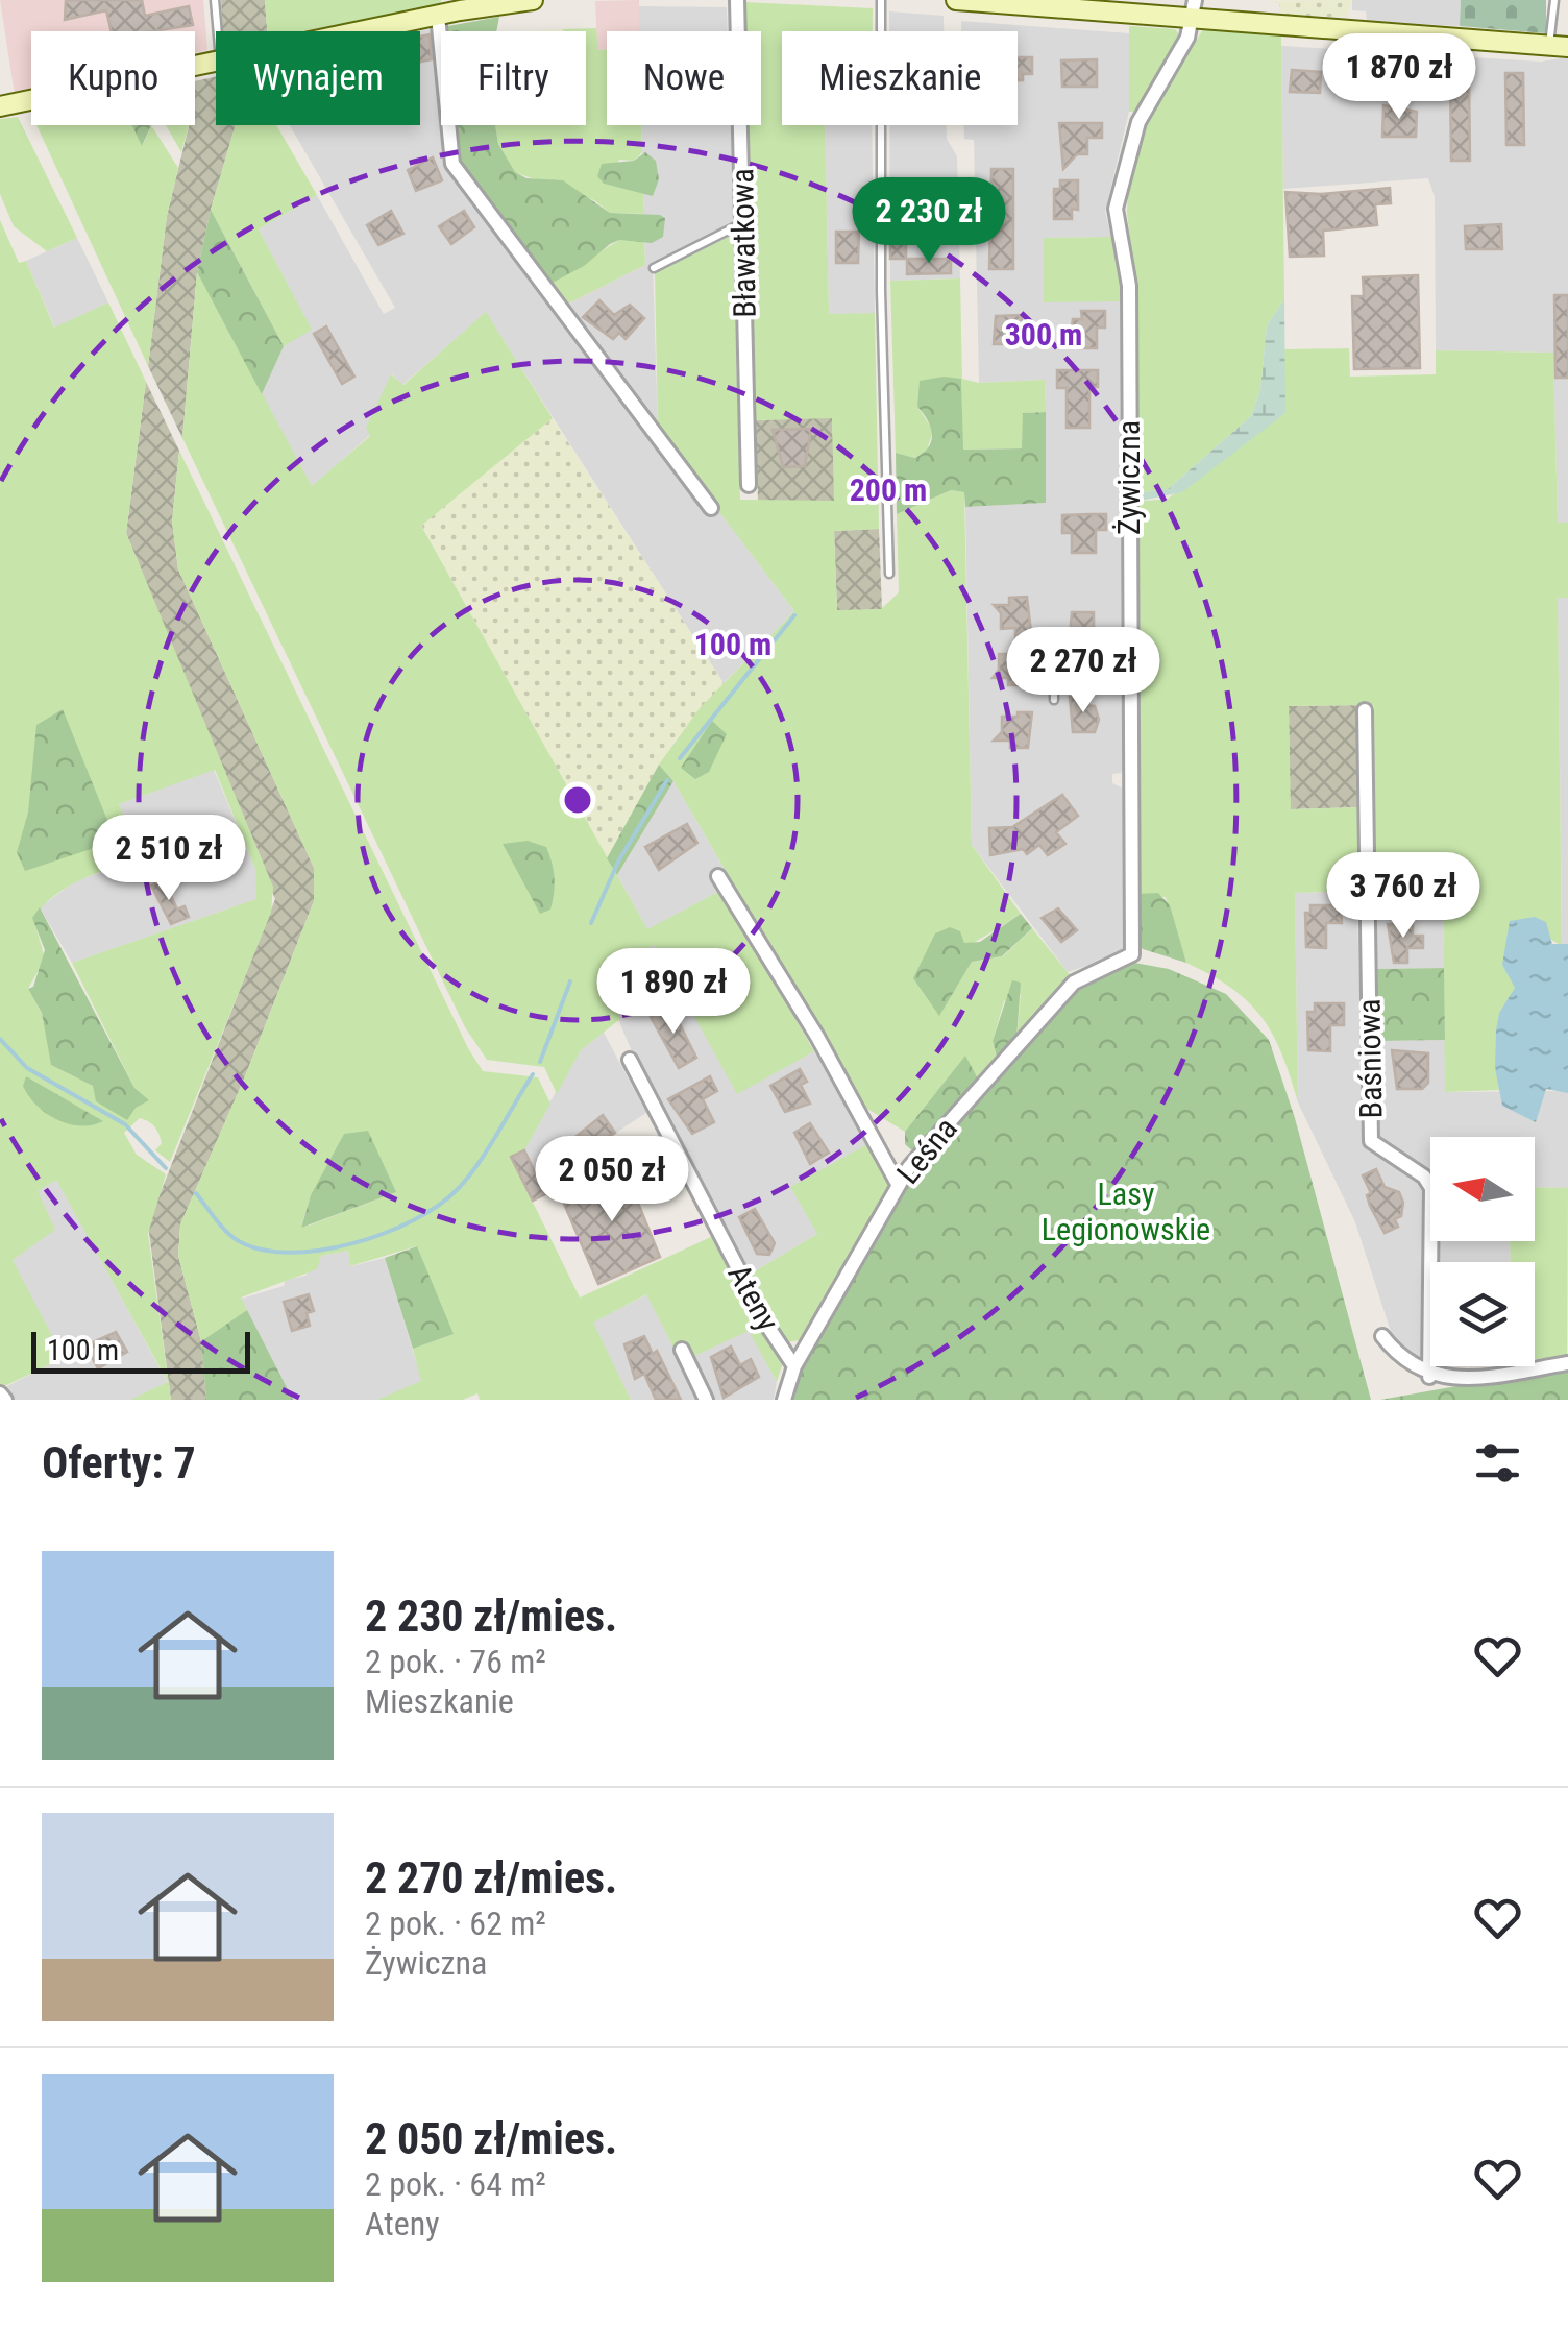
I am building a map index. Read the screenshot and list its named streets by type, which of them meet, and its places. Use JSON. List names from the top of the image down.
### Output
{
  "streets": {
    "street": [
      "Bławatkowa",
      "Żywiczna",
      "Baśniowa",
      "Leśna",
      "Ateny"
    ]
  },
  "crossings": [
    ["Żywiczna", "Leśna"],
    ["Leśna", "Ateny"]
  ],
  "parks": ["Lasy Legionowskie"],
  "scale_bar": "100 m",
  "north": "left",
  "page": {
    "chip": [
      "Kupno",
      "Wynajem",
      "Filtry",
      "Nowe",
      "Mieszkanie"
    ],
    "price": [
      "1 870 zł",
      "2 230 zł",
      "2 270 zł",
      "2 510 zł",
      "3 760 zł",
      "1 890 zł",
      "2 050 zł"
    ],
    "scale": "100 m",
    "heading": "Oferty: 7",
    "list": [
      {
        "name": "2 230 zł/mies.",
        "note": "2 pok. · 76 m² · Mieszkanie"
      },
      {
        "name": "2 270 zł/mies.",
        "note": "2 pok. · 62 m² · Żywiczna"
      },
      {
        "name": "2 050 zł/mies.",
        "note": "2 pok. · 64 m² · Ateny"
      }
    ]
  },
  "rings": ["300 m", "200 m", "100 m"]
}
